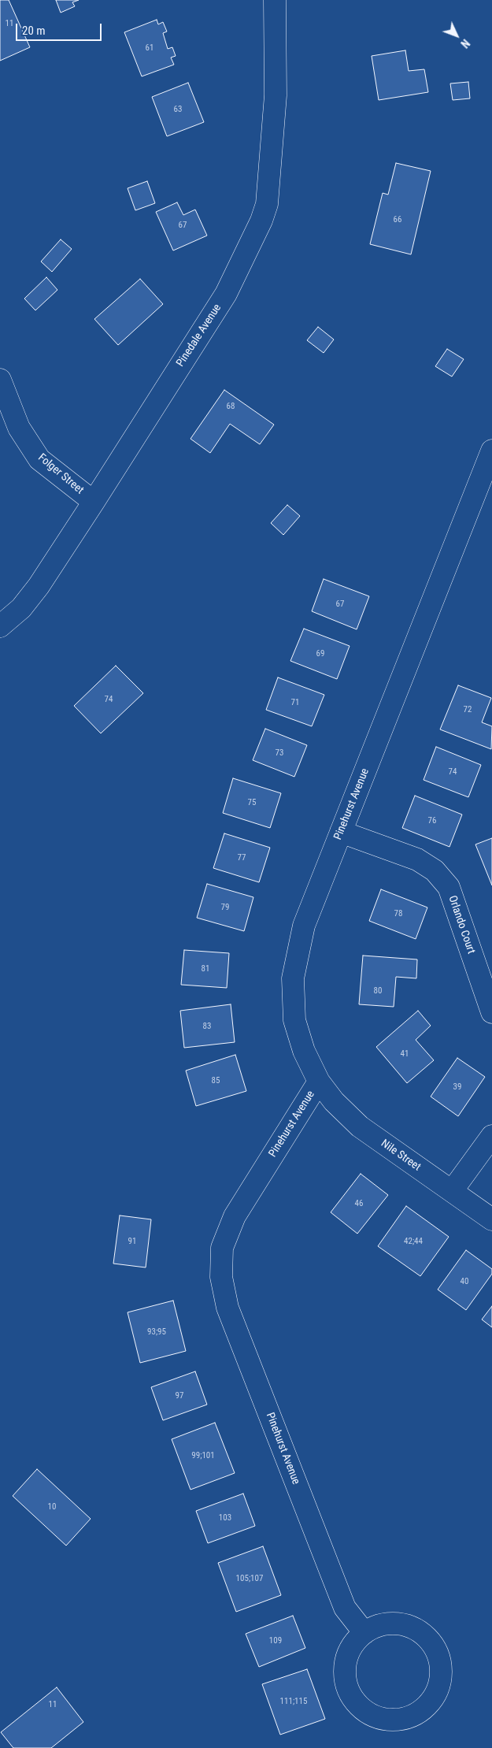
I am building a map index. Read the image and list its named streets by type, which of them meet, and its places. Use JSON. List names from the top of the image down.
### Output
{
  "streets": {
    "street": [
      "Pinedale Avenue",
      "Folger Street",
      "Pinehurst Avenue",
      "Orlando Court",
      "Nile Street"
    ]
  },
  "crossings": [
    ["Pinedale Avenue", "Folger Street"],
    ["Pinehurst Avenue", "Orlando Court"],
    ["Pinehurst Avenue", "Nile Street"]
  ],
  "house_numbers": [
    "11",
    "61",
    "63",
    "66",
    "67",
    "68",
    "67",
    "69",
    "74",
    "71",
    "72",
    "73",
    "74",
    "75",
    "76",
    "77",
    "79",
    "78",
    "81",
    "80",
    "83",
    "41",
    "85",
    "39",
    "46",
    "91",
    "42;44",
    "40",
    "93;95",
    "97",
    "99;101",
    "10",
    "103",
    "105;107",
    "109",
    "111;115",
    "11"
  ],
  "scale_bar": "20 m",
  "north": "bottom right"
}
